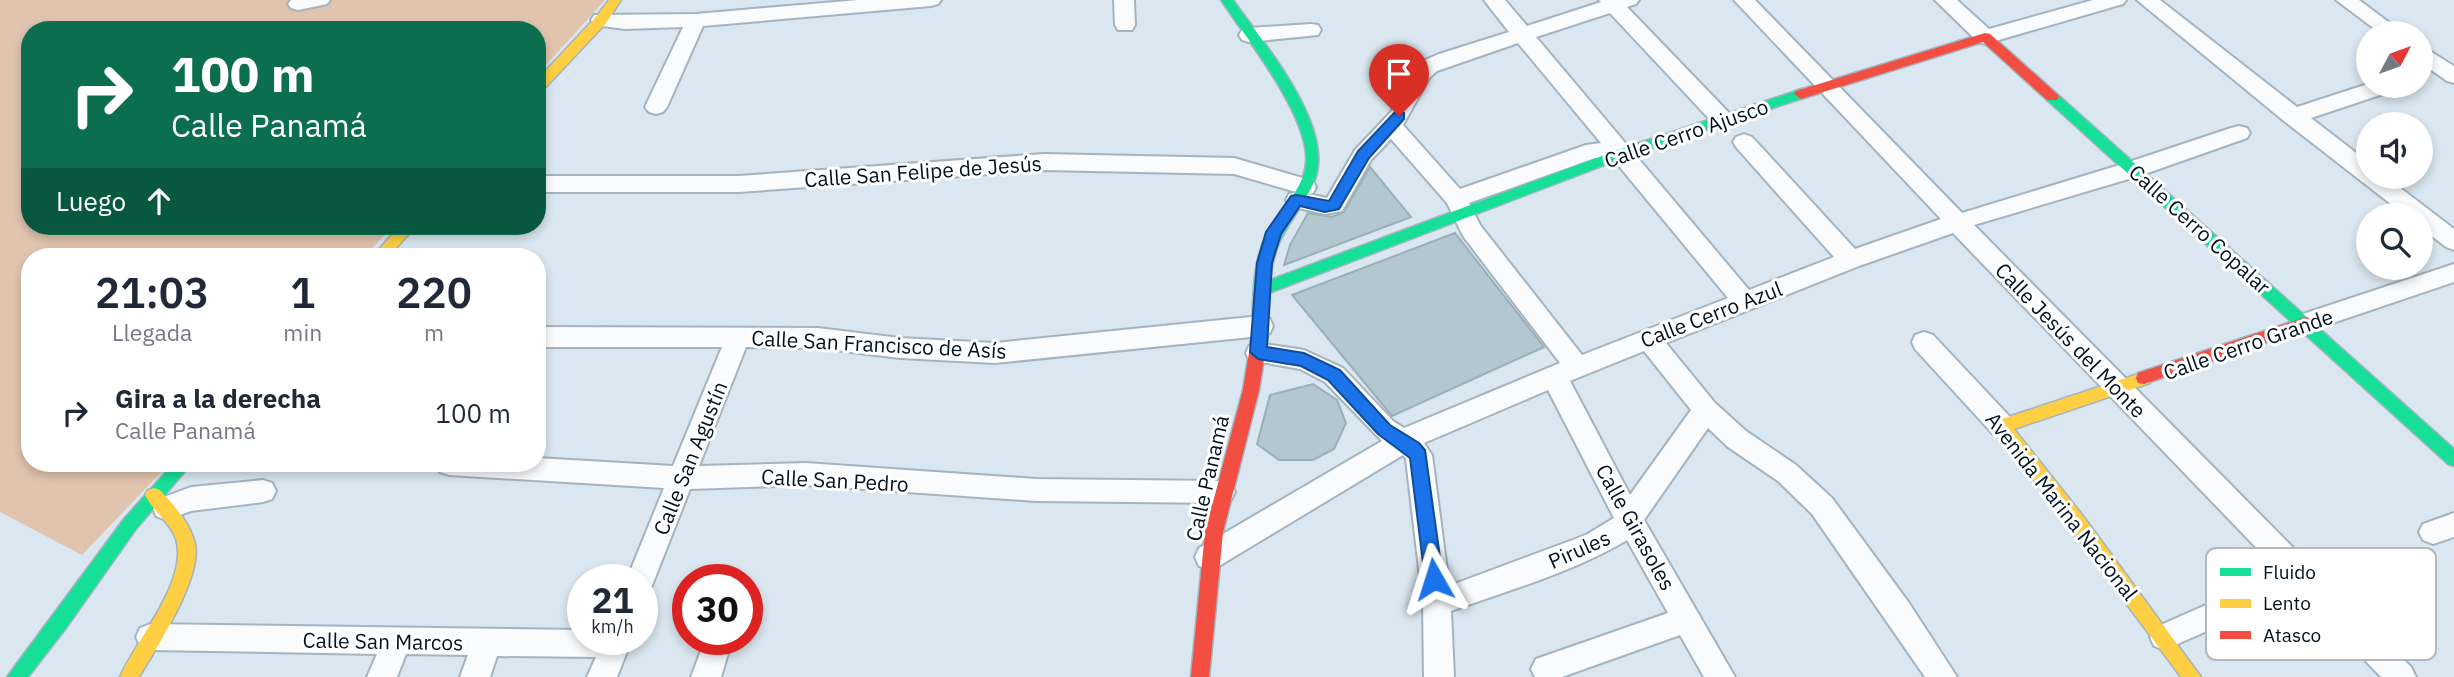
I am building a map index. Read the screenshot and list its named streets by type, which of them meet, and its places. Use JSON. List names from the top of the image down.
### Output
{
  "streets": {
    "street": [
      "Calle Cerro Ajusco",
      "Calle San Felipe de Jesús",
      "Calle Cerro Copalar",
      "Calle Cerro Azul",
      "Calle Jesús del Monte",
      "Calle San Francisco de Asís",
      "Calle Cerro Grande",
      "Calle San Agustín",
      "Calle Panamá",
      "Calle San Pedro",
      "Avenida Marina Nacional",
      "Calle Girasoles",
      "Pirules",
      "Calle San Marcos"
    ]
  },
  "crossings": [
    ["Calle Cerro Ajusco", "Calle Cerro Copalar"],
    ["Calle Cerro Ajusco", "Calle Jesús del Monte"],
    ["Calle San Felipe de Jesús", "Calle Panamá"],
    ["Calle San Felipe de Jesús", "Calle Girasoles"],
    ["Calle Cerro Copalar", "Calle Cerro Azul"],
    ["Calle Cerro Copalar", "Calle Cerro Grande"],
    ["Calle Cerro Azul", "Calle Jesús del Monte"],
    ["Calle Cerro Azul", "Calle San Francisco de Asís"],
    ["Calle Cerro Azul", "Calle Panamá"],
    ["Calle Cerro Azul", "Calle Girasoles"],
    ["Calle Jesús del Monte", "Calle Cerro Grande"],
    ["Calle San Francisco de Asís", "Calle San Agustín"],
    ["Calle San Francisco de Asís", "Calle Panamá"],
    ["Calle San Francisco de Asís", "Pirules"],
    ["Calle Cerro Grande", "Avenida Marina Nacional"],
    ["Calle San Agustín", "Calle San Pedro"],
    ["Calle Panamá", "Calle San Pedro"],
    ["Calle Girasoles", "Pirules"]
  ],
  "legend": ["Fluido", "Lento", "Atasco"],
  "north": "top right",
  "page": {
    "turn": ["100 m", "Calle Panamá"],
    "then": "Luego",
    "eta": [
      "21:03",
      "Llegada",
      "1",
      "min",
      "220",
      "m"
    ],
    "list": [
      {
        "name": "Gira a la derecha",
        "note": "Calle Panamá",
        "value": "100 m"
      }
    ],
    "speed": "21 km/h",
    "limit": "30"
  }
}
